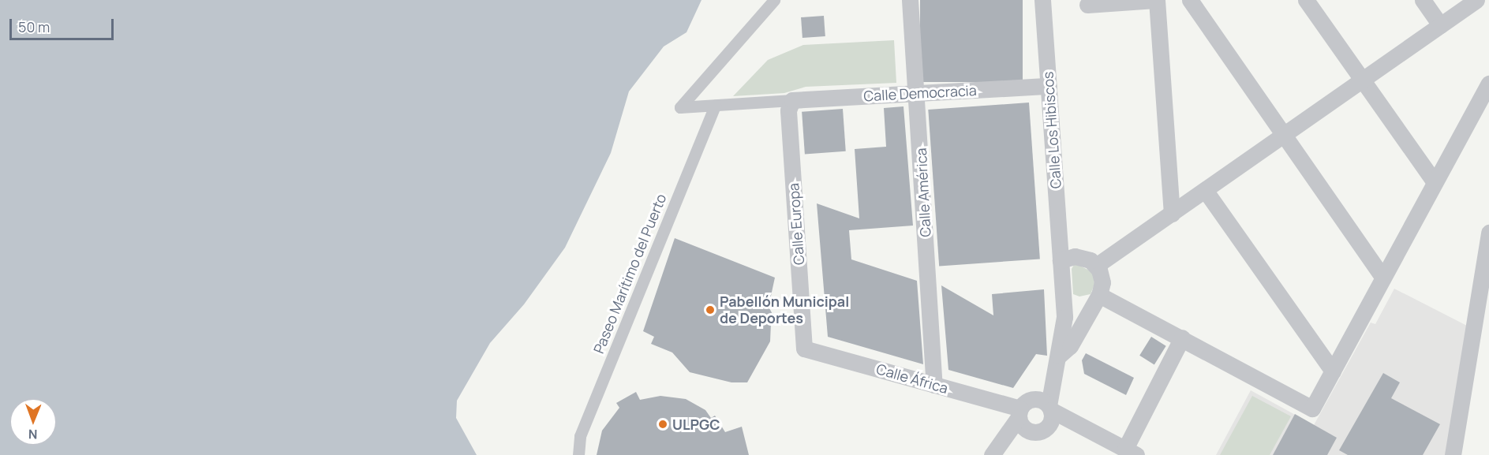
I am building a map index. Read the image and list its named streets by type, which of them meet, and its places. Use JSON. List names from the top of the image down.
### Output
{
  "streets": {
    "street": [
      "Calle Democracia",
      "Calle Los Hibiscos",
      "Calle América",
      "Calle Europa",
      "Paseo Marítimo del Puerto",
      "Calle África"
    ]
  },
  "crossings": [
    ["Calle Democracia", "Calle Los Hibiscos"],
    ["Calle Democracia", "Calle América"],
    ["Calle Democracia", "Calle Europa"],
    ["Calle Los Hibiscos", "Calle África"],
    ["Calle América", "Calle África"],
    ["Calle Europa", "Calle África"]
  ],
  "places": ["Pabellón Municipal de Deportes", "ULPGC"],
  "scale_bar": "50 m",
  "north": "bottom"
}
